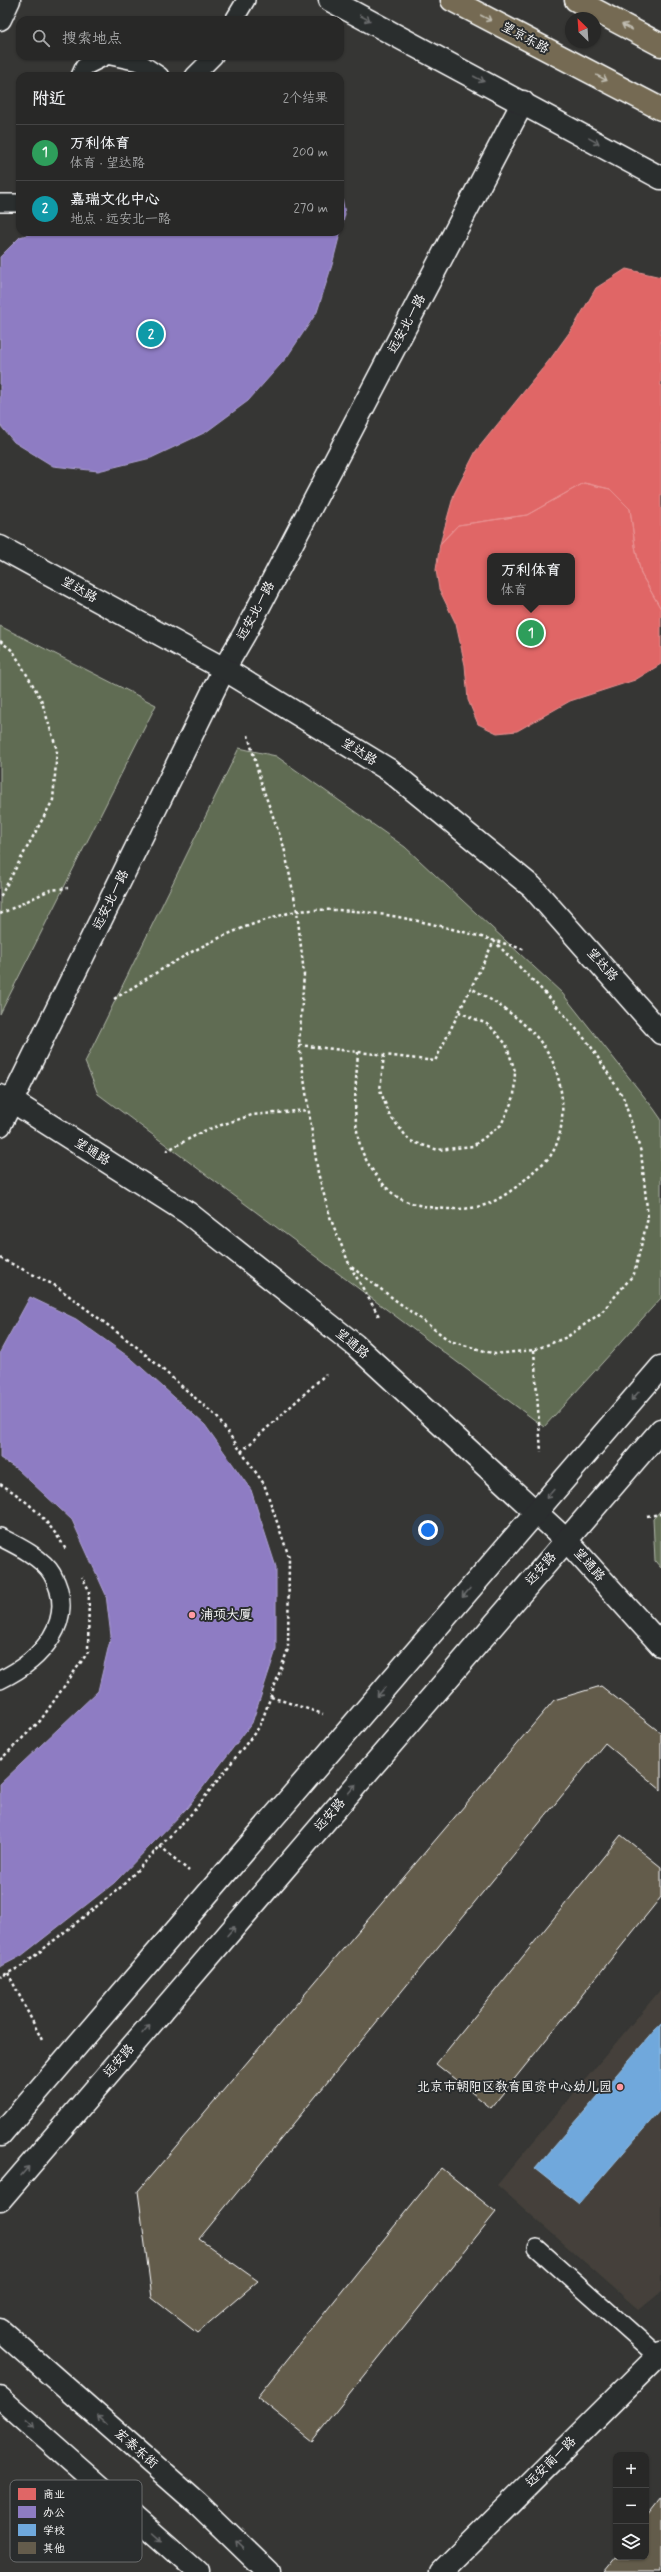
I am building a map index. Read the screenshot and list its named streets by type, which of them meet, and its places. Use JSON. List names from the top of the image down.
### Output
{
  "streets": {
    "main road": ["望京东路"],
    "street": [
      "远安北一路",
      "望达路",
      "望通路",
      "远安路",
      "宏泰东街",
      "远安南一路"
    ]
  },
  "crossings": [
    ["远安北一路", "望达路"],
    ["远安北一路", "望通路"],
    ["望通路", "远安路"]
  ],
  "places": ["浦项大厦", "北京市朝阳区教育国资中心幼儿园"],
  "legend": [
    "商业",
    "办公",
    "学校",
    "其他"
  ],
  "north": "top left",
  "page": {
    "search": "搜索地点",
    "heading": ["附近", "2个结果"],
    "list": [
      {
        "mark": "1",
        "name": "万利体育",
        "note": "体育 · 望达路",
        "value": "200 m"
      },
      {
        "mark": "2",
        "name": "嘉瑞文化中心",
        "note": "地点 · 远安北一路",
        "value": "270 m"
      }
    ],
    "pins": ["2", "1"],
    "popup": ["万利体育", "体育"],
    "map_buttons": ["+", "−"]
  }
}
